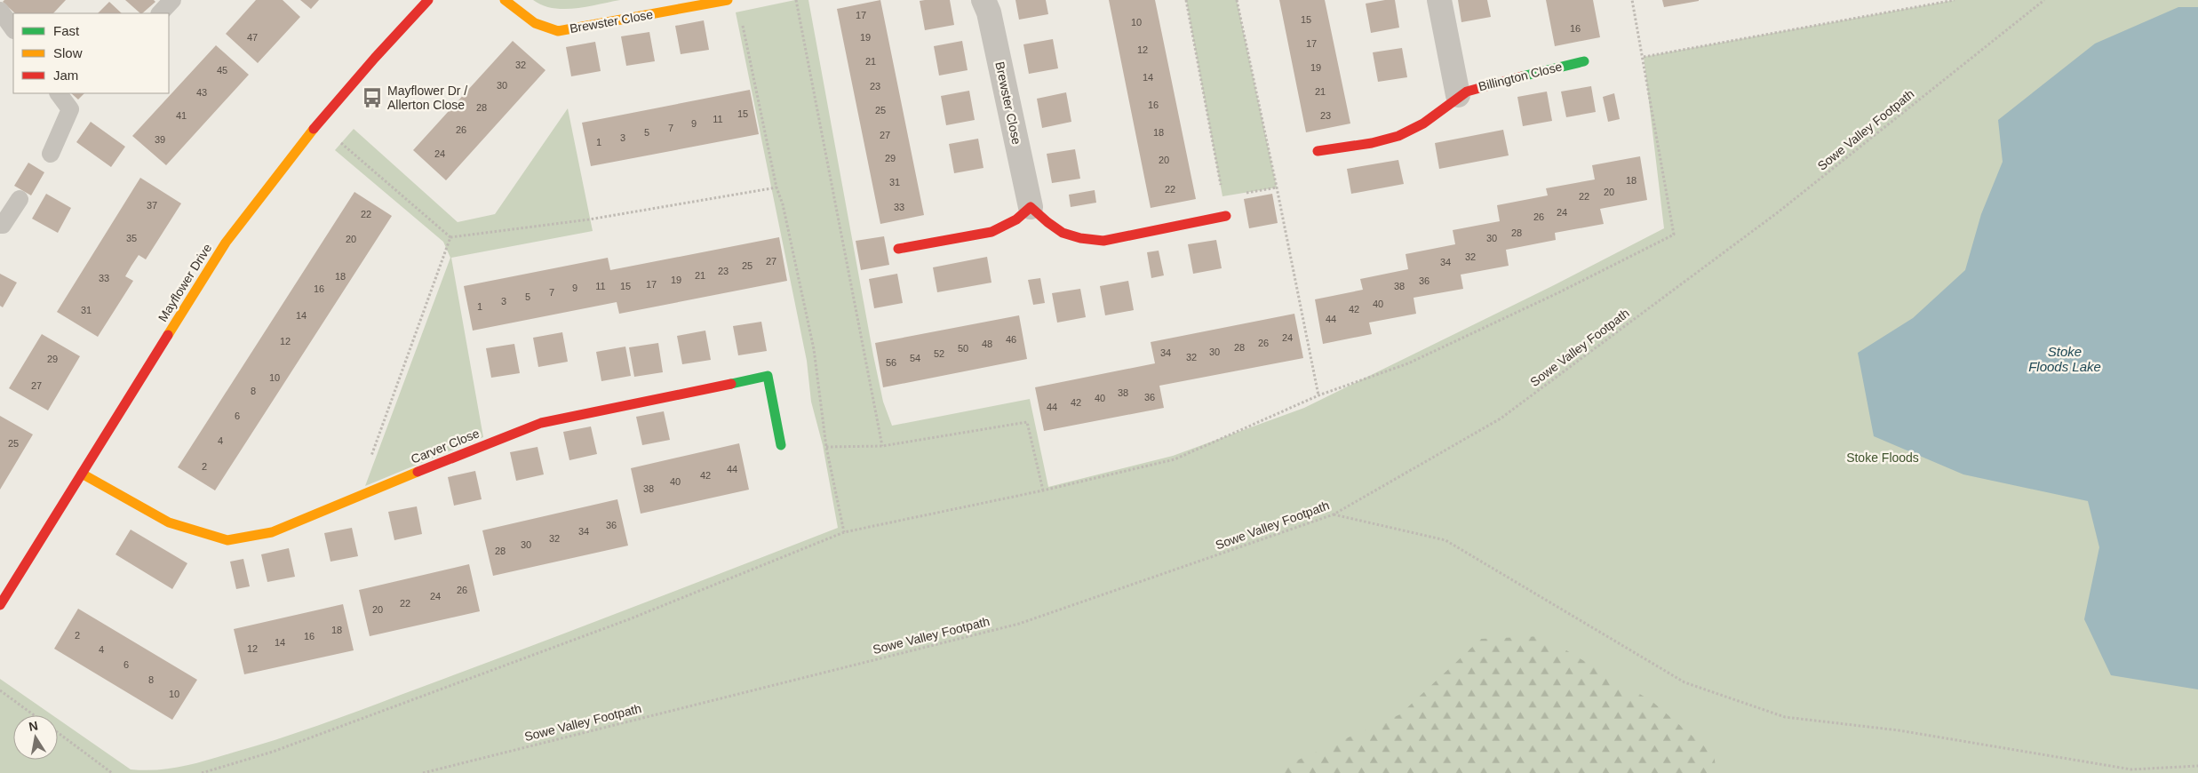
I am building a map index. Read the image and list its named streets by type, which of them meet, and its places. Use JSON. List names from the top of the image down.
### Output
{
  "streets": {
    "street": [
      "Brewster Close",
      "Billington Close",
      "Mayflower Drive",
      "Carver Close"
    ],
    "path": ["Sowe Valley Footpath"]
  },
  "crossings": [
    ["Mayflower Drive", "Carver Close"]
  ],
  "water": ["Stoke Floods Lake"],
  "parks": ["Stoke Floods"],
  "places": {
    "bus stop": ["Mayflower Dr / Allerton Close"]
  },
  "house_numbers": [
    "17",
    "15",
    "10",
    "16",
    "47",
    "19",
    "17",
    "12",
    "21",
    "32",
    "19",
    "45",
    "14",
    "30",
    "23",
    "21",
    "43",
    "16",
    "28",
    "25",
    "15",
    "41",
    "23",
    "11",
    "9",
    "7",
    "26",
    "5",
    "18",
    "27",
    "3",
    "39",
    "1",
    "24",
    "29",
    "20",
    "18",
    "31",
    "22",
    "20",
    "22",
    "37",
    "33",
    "24",
    "22",
    "26",
    "28",
    "35",
    "30",
    "20",
    "32",
    "27",
    "34",
    "25",
    "23",
    "21",
    "18",
    "33",
    "19",
    "36",
    "17",
    "11",
    "15",
    "38",
    "9",
    "16",
    "7",
    "5",
    "3",
    "40",
    "1",
    "42",
    "31",
    "14",
    "44",
    "24",
    "46",
    "12",
    "26",
    "48",
    "28",
    "50",
    "30",
    "34",
    "52",
    "32",
    "54",
    "29",
    "56",
    "10",
    "27",
    "8",
    "38",
    "36",
    "40",
    "42",
    "44",
    "6",
    "4",
    "25",
    "2",
    "44",
    "42",
    "40",
    "38",
    "36",
    "34",
    "32",
    "30",
    "28",
    "26",
    "24",
    "22",
    "20",
    "18",
    "2",
    "16",
    "14",
    "12",
    "4",
    "6",
    "8",
    "10"
  ],
  "legend": ["Fast", "Slow", "Jam"],
  "north": "top"
}
